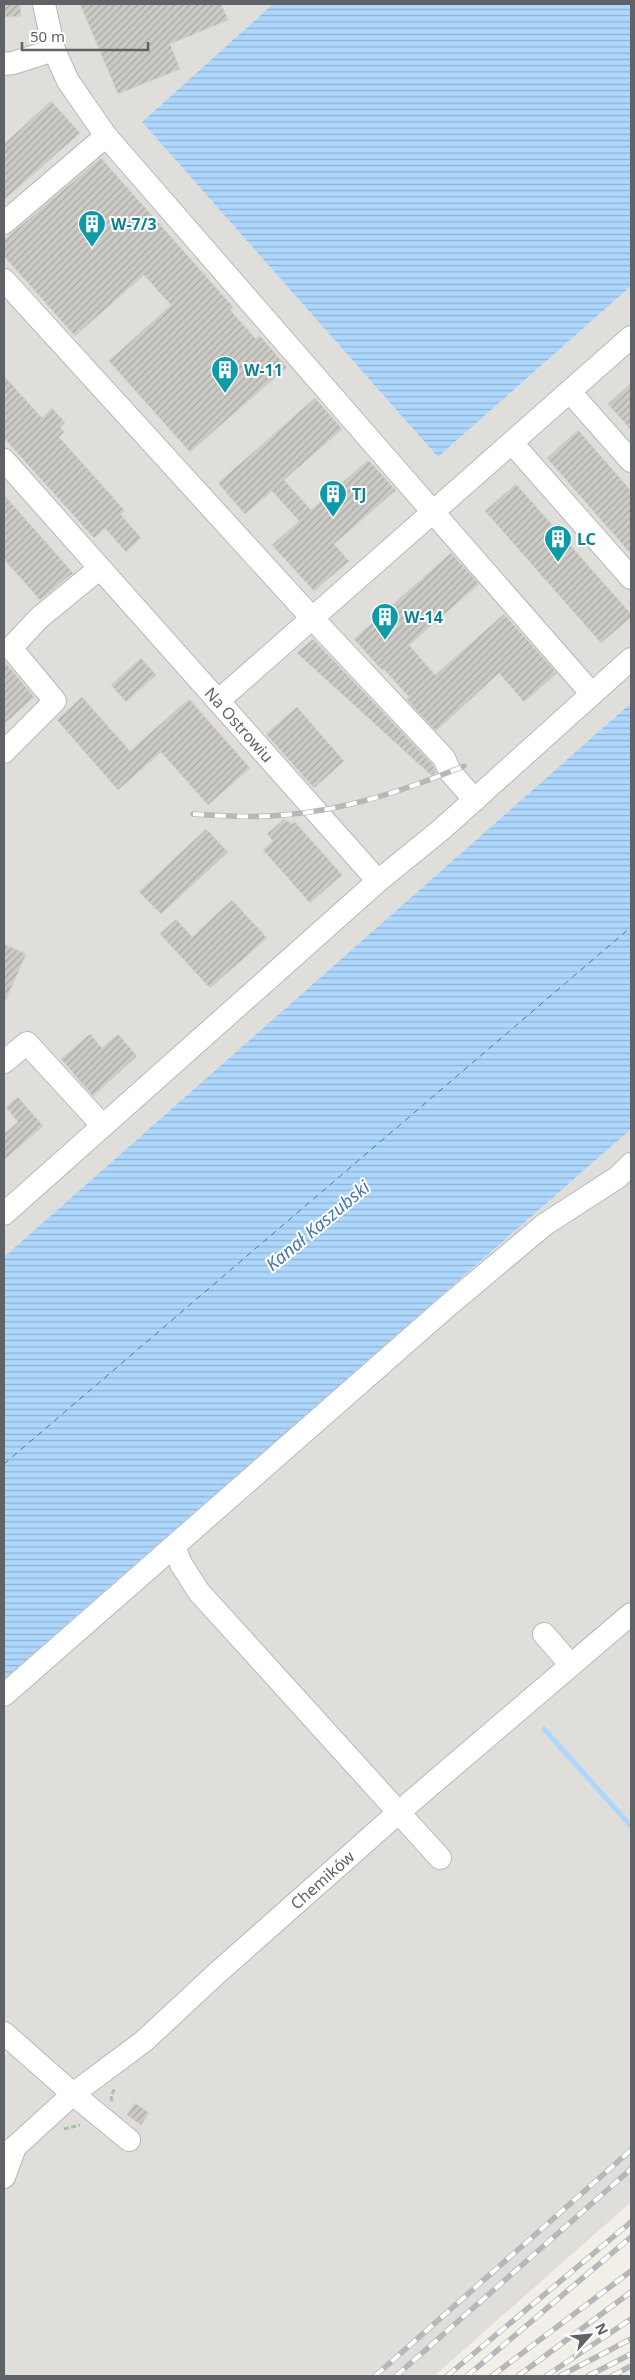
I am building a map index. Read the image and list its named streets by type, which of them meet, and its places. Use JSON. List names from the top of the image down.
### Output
{
  "streets": {
    "lane": ["Na Ostrowiu", "Chemików"]
  },
  "water": ["Kanał Kaszubski"],
  "places": {
    "building": [
      "W-7/3",
      "W-11",
      "TJ",
      "LC",
      "W-14"
    ]
  },
  "scale_bar": "50 m",
  "north": "top right"
}
